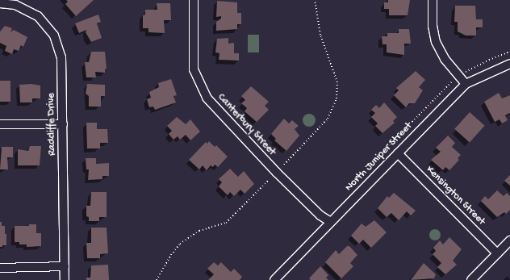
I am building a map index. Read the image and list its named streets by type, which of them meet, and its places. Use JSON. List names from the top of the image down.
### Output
{
  "streets": {
    "street": [
      "Radcliffe Drive",
      "Canterbury Street",
      "North Juniper Street",
      "Kensington Street"
    ]
  },
  "crossings": [
    ["Canterbury Street", "North Juniper Street"],
    ["North Juniper Street", "Kensington Street"]
  ]
}
